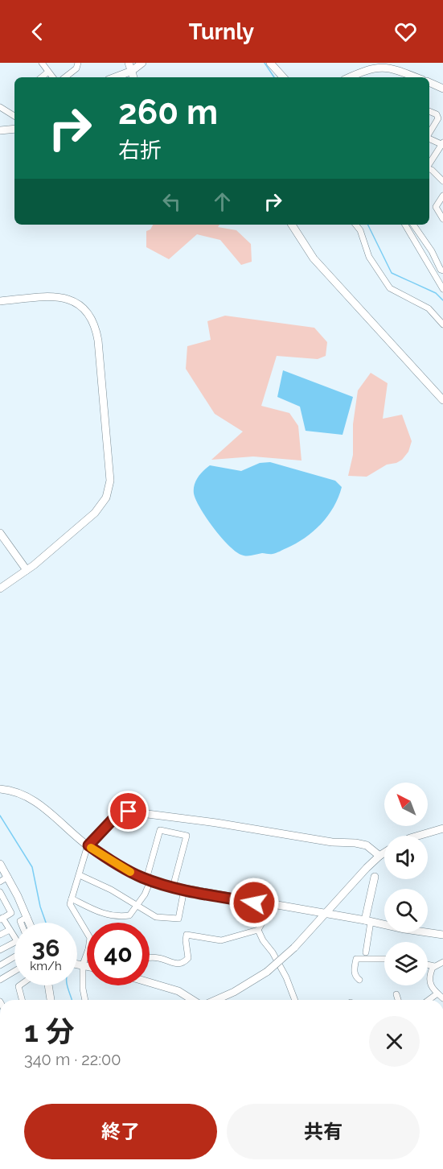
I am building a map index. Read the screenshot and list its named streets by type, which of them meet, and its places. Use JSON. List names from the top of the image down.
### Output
{
  "north": "top left",
  "page": {
    "header": "Turnly",
    "turn": ["260 m", "右折"],
    "speed": "36 km/h",
    "limit": "40",
    "heading": ["1 分", "340 m · 22:00"],
    "buttons": ["終了", "共有"]
  }
}
